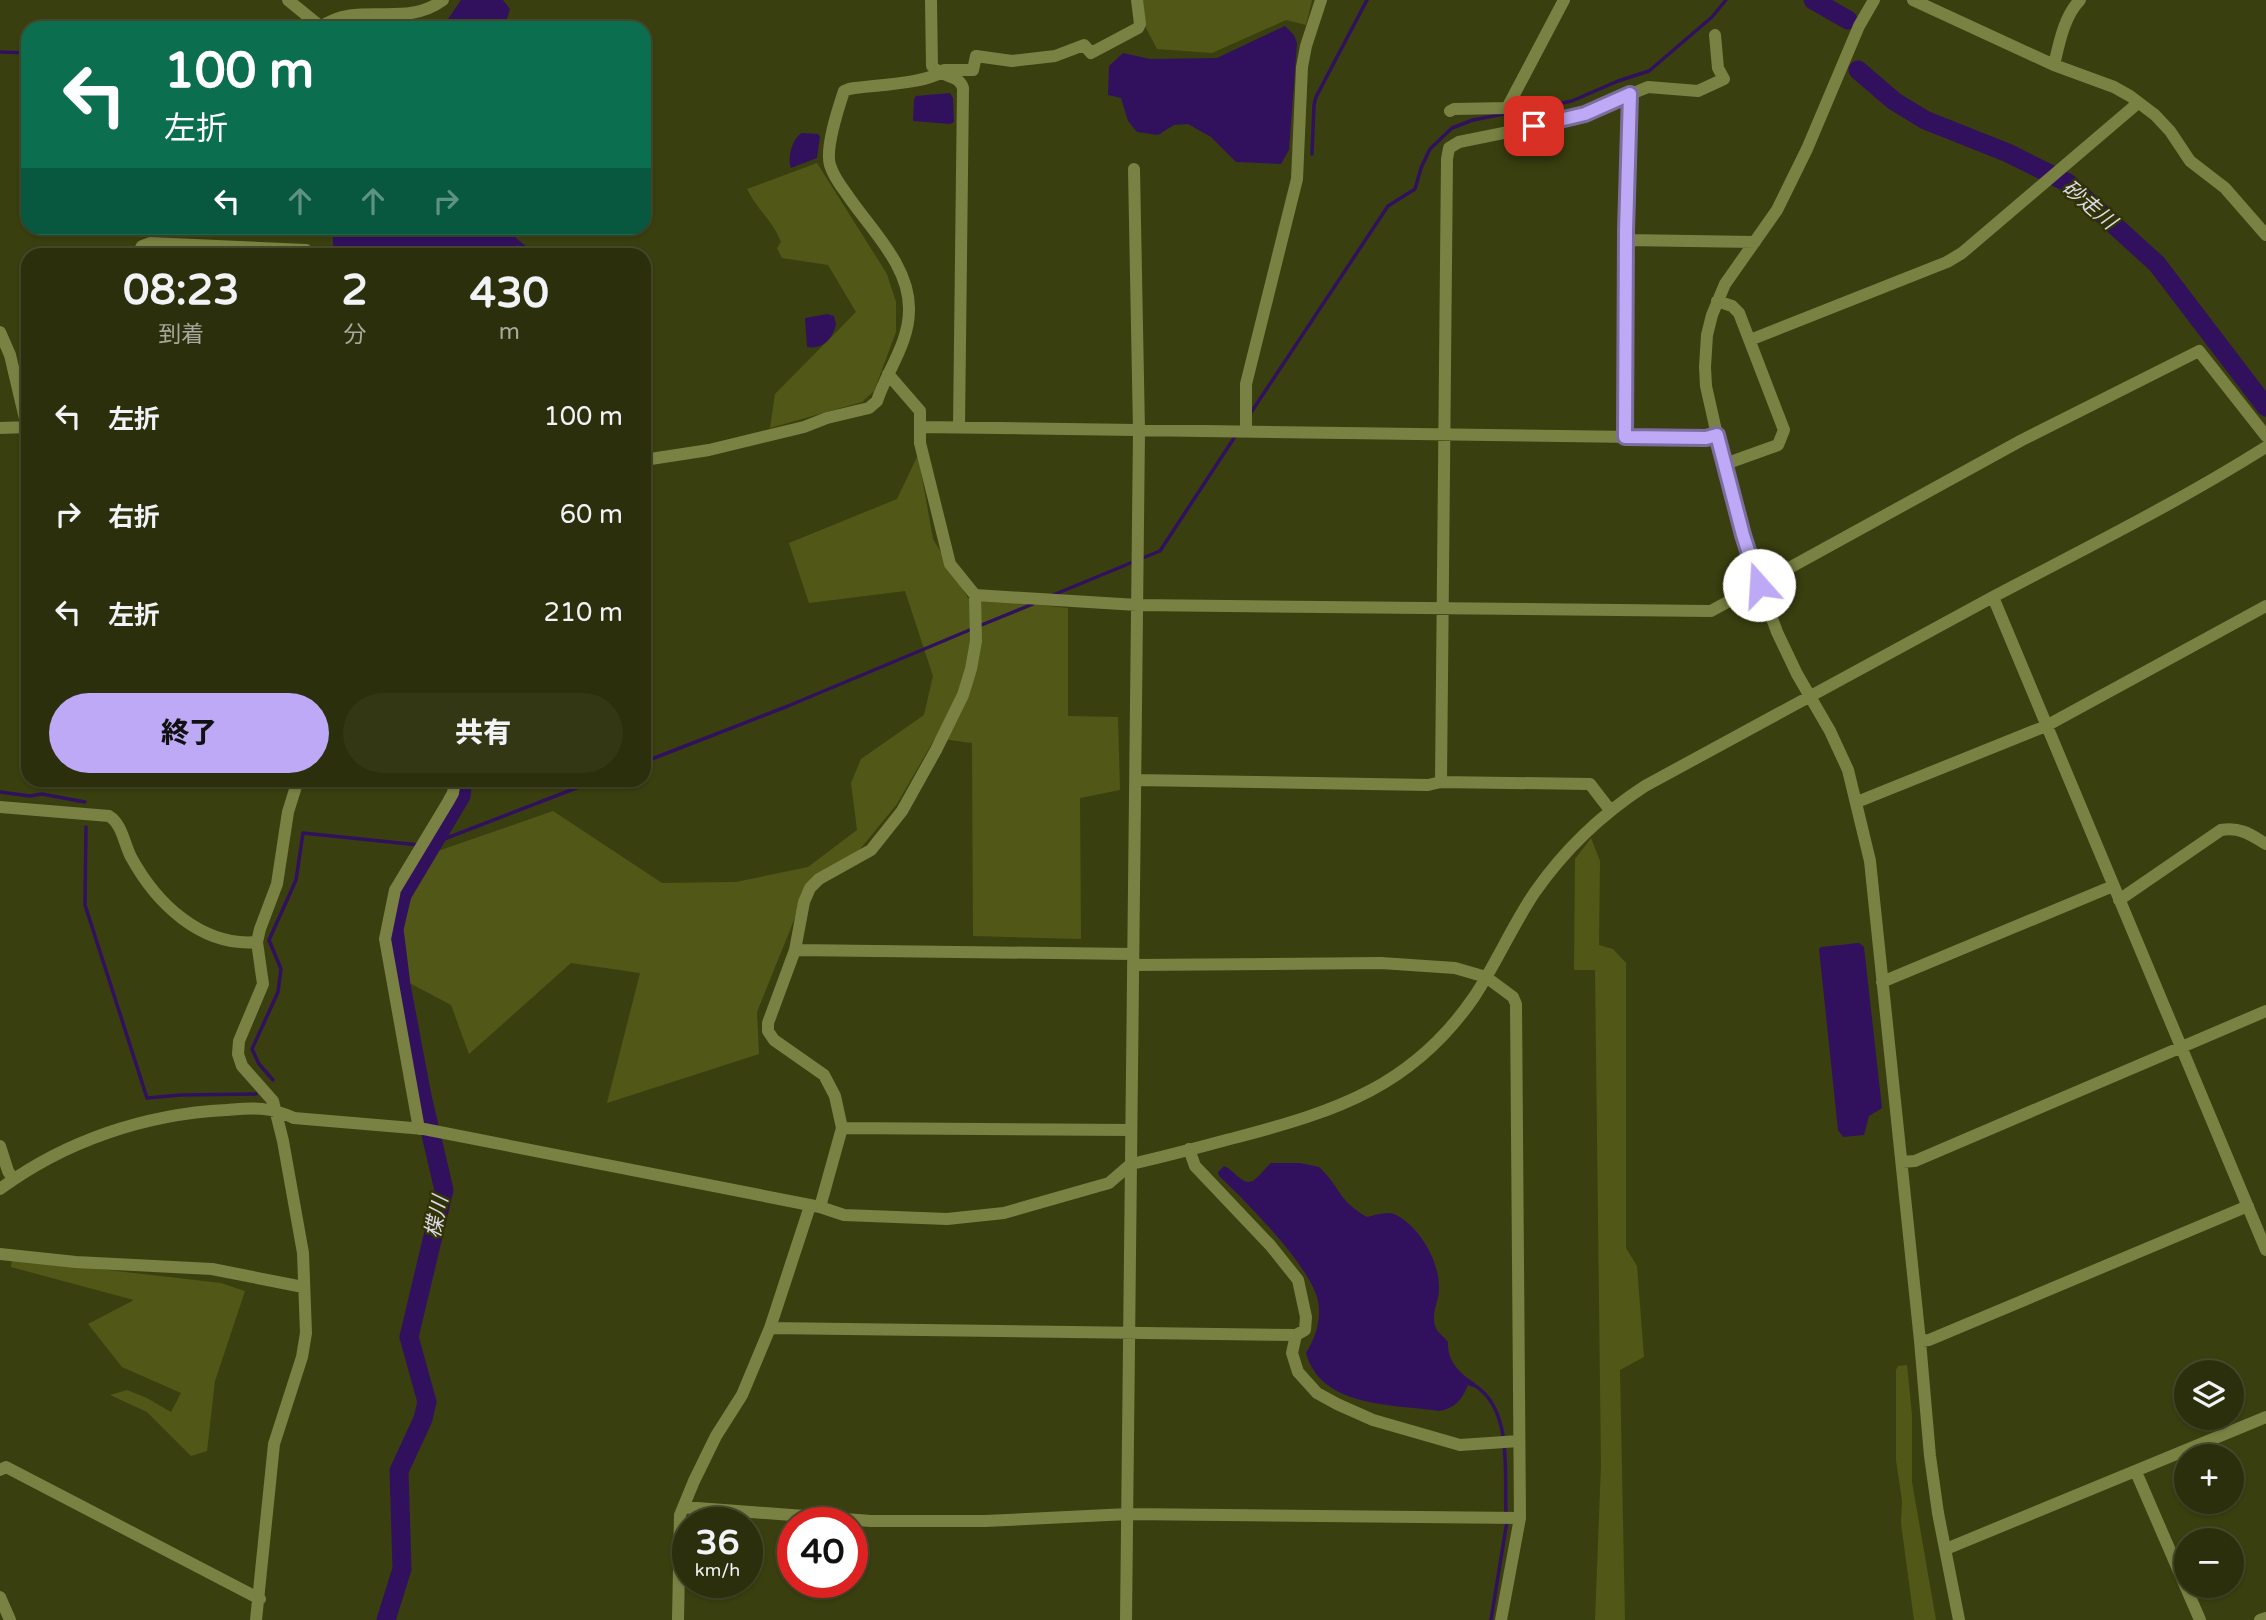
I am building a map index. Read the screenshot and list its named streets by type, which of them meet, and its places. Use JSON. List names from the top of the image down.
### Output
{
  "water": ["砂走川", "楪川"],
  "page": {
    "turn": ["100 m", "左折"],
    "eta": [
      "08:23",
      "到着",
      "2",
      "分",
      "430",
      "m"
    ],
    "list": [
      {
        "name": "左折",
        "value": "100 m"
      },
      {
        "name": "右折",
        "value": "60 m"
      },
      {
        "name": "左折",
        "value": "210 m"
      }
    ],
    "buttons": ["終了", "共有"],
    "map_buttons": ["+", "−"],
    "speed": "36 km/h",
    "limit": "40"
  }
}
